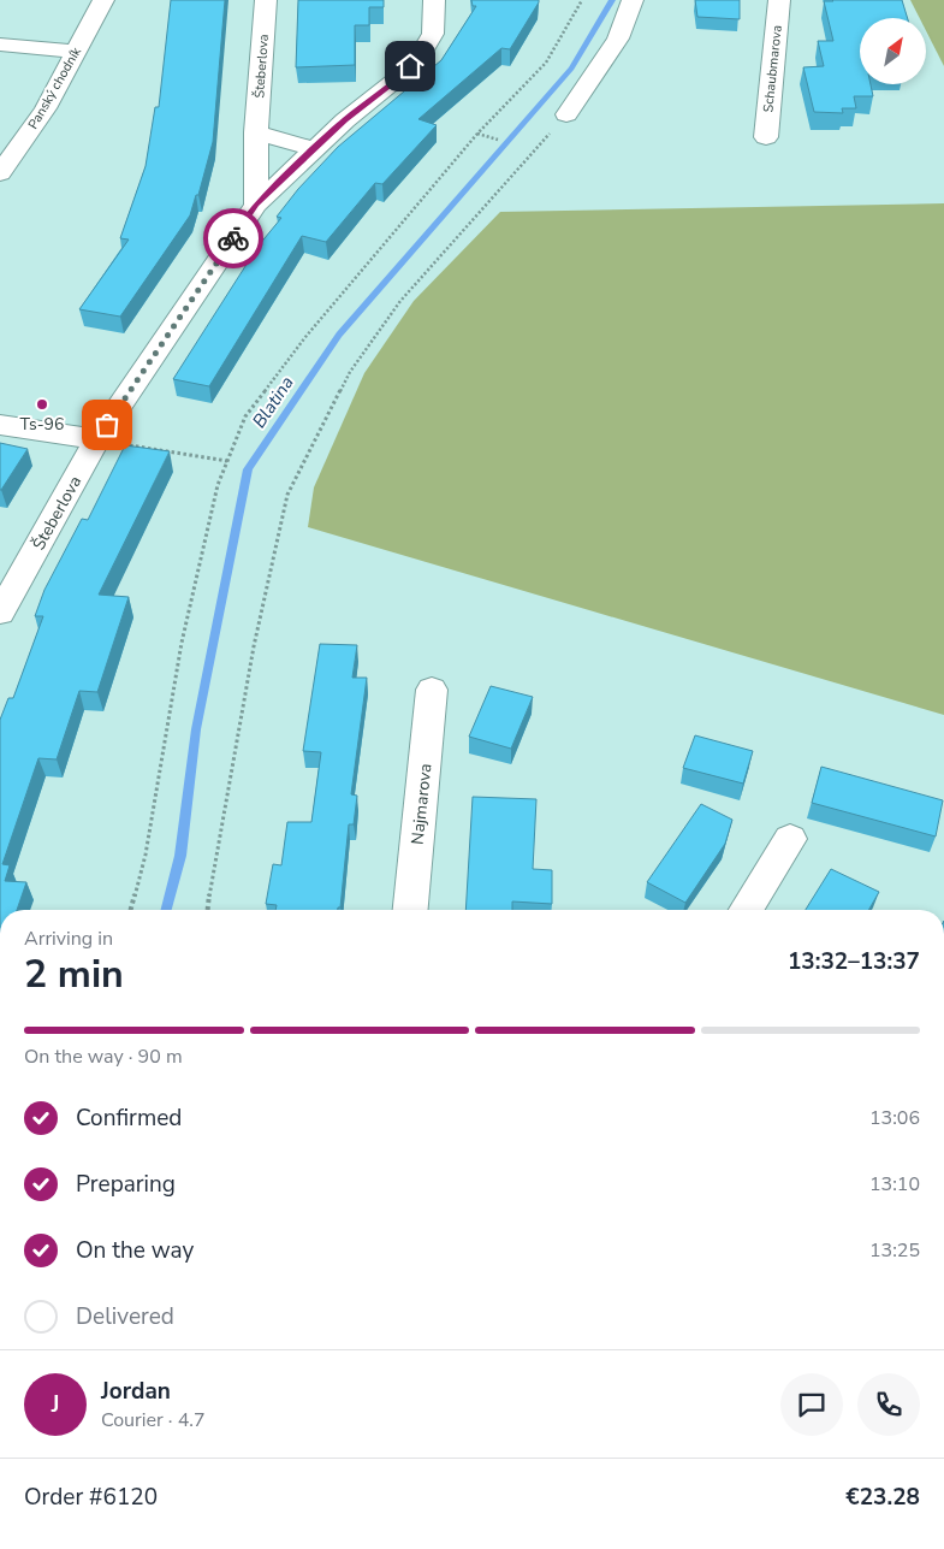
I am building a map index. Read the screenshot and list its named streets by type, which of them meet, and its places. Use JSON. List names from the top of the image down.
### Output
{
  "streets": {
    "street": [
      "Šteberlova",
      "Schaubmarova",
      "Panský chodník",
      "Najmarova"
    ]
  },
  "water": ["Blatina"],
  "places": ["Ts-96"],
  "north": "top right",
  "page": {
    "heading": ["2 min", "Arriving in", "13:32–13:37"],
    "panel": [
      "Jordan",
      "Courier · 4.7",
      "Order #6120",
      "€23.28"
    ],
    "bar": "On the way · 90 m",
    "list": [
      ["Confirmed", "13:06"],
      ["Preparing", "13:10"],
      ["On the way", "13:25"],
      "Delivered"
    ],
    "round": "J"
  }
}
